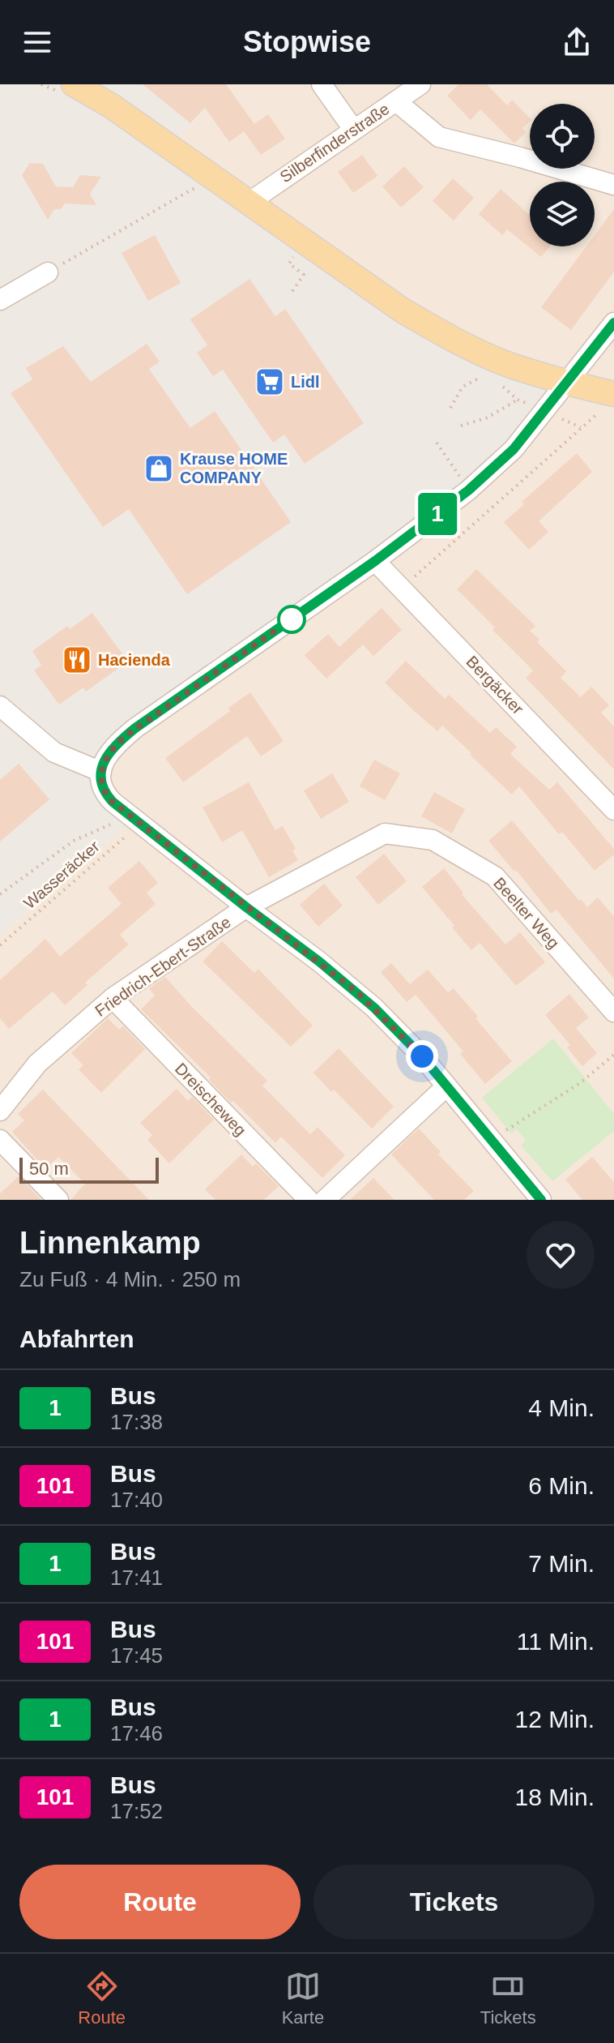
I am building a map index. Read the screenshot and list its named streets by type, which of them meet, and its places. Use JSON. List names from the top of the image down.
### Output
{
  "streets": {
    "street": [
      "Silberfinderstraße",
      "Bergäcker",
      "Beelter Weg",
      "Friedrich-Ebert-Straße",
      "Dreischeweg"
    ],
    "path": ["Wasseräcker"]
  },
  "crossings": [
    ["Beelter Weg", "Friedrich-Ebert-Straße"],
    ["Friedrich-Ebert-Straße", "Dreischeweg"]
  ],
  "places": {
    "supermarket": ["Lidl"],
    "shop": ["Krause HOME COMPANY"],
    "restaurant": ["Hacienda"]
  },
  "lines": ["bus line 1"],
  "scale_bar": "50 m",
  "page": {
    "header": "Stopwise",
    "on_map": "1",
    "scale": "50 m",
    "heading": [
      ["Linnenkamp", "Zu Fuß · 4 Min. · 250 m"],
      "Abfahrten"
    ],
    "list": [
      {
        "mark": "1",
        "name": "Bus",
        "note": "17:38",
        "value": "4 Min."
      },
      {
        "mark": "101",
        "name": "Bus",
        "note": "17:40",
        "value": "6 Min."
      },
      {
        "mark": "1",
        "name": "Bus",
        "note": "17:41",
        "value": "7 Min."
      },
      {
        "mark": "101",
        "name": "Bus",
        "note": "17:45",
        "value": "11 Min."
      },
      {
        "mark": "1",
        "name": "Bus",
        "note": "17:46",
        "value": "12 Min."
      },
      {
        "mark": "101",
        "name": "Bus",
        "note": "17:52",
        "value": "18 Min."
      }
    ],
    "buttons": ["Route", "Tickets"],
    "tabs": ["Route", "Karte", "Tickets"]
  }
}
